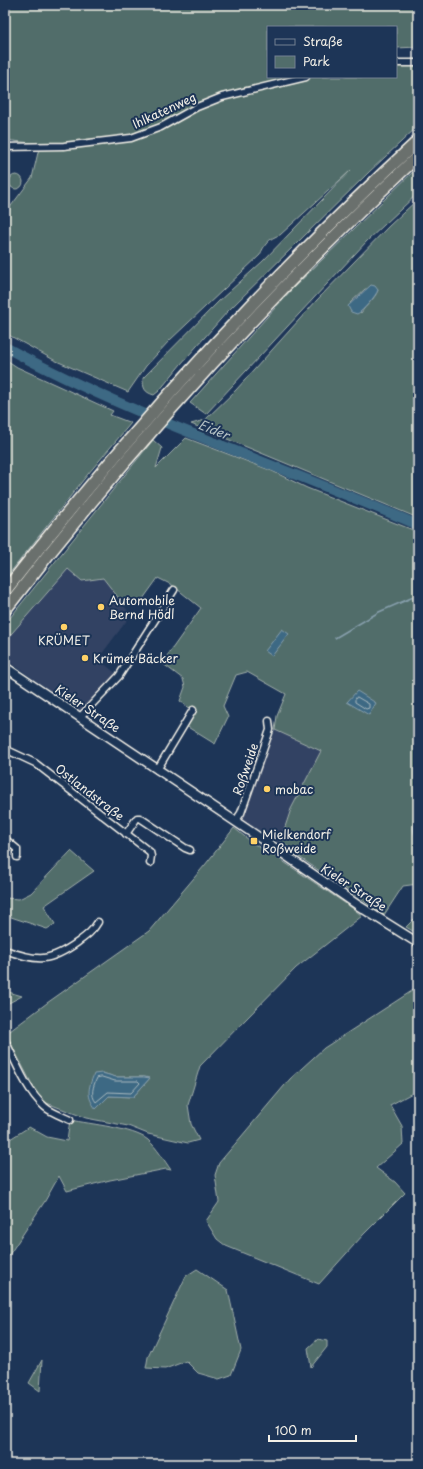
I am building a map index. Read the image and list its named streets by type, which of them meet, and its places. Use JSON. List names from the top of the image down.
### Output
{
  "streets": {
    "street": [
      "Ihlkatenweg",
      "Kieler Straße",
      "Roßweide",
      "Ostlandstraße"
    ]
  },
  "crossings": [
    ["Kieler Straße", "Roßweide"]
  ],
  "water": ["Eider"],
  "places": {
    "other": [
      "Automobile Bernd Hödl",
      "KRÜMET",
      "Krümet Bäcker",
      "mobac"
    ],
    "transit": ["Mielkendorf Roßweide"]
  },
  "legend": ["Straße", "Park"],
  "scale_bar": "100 m"
}
